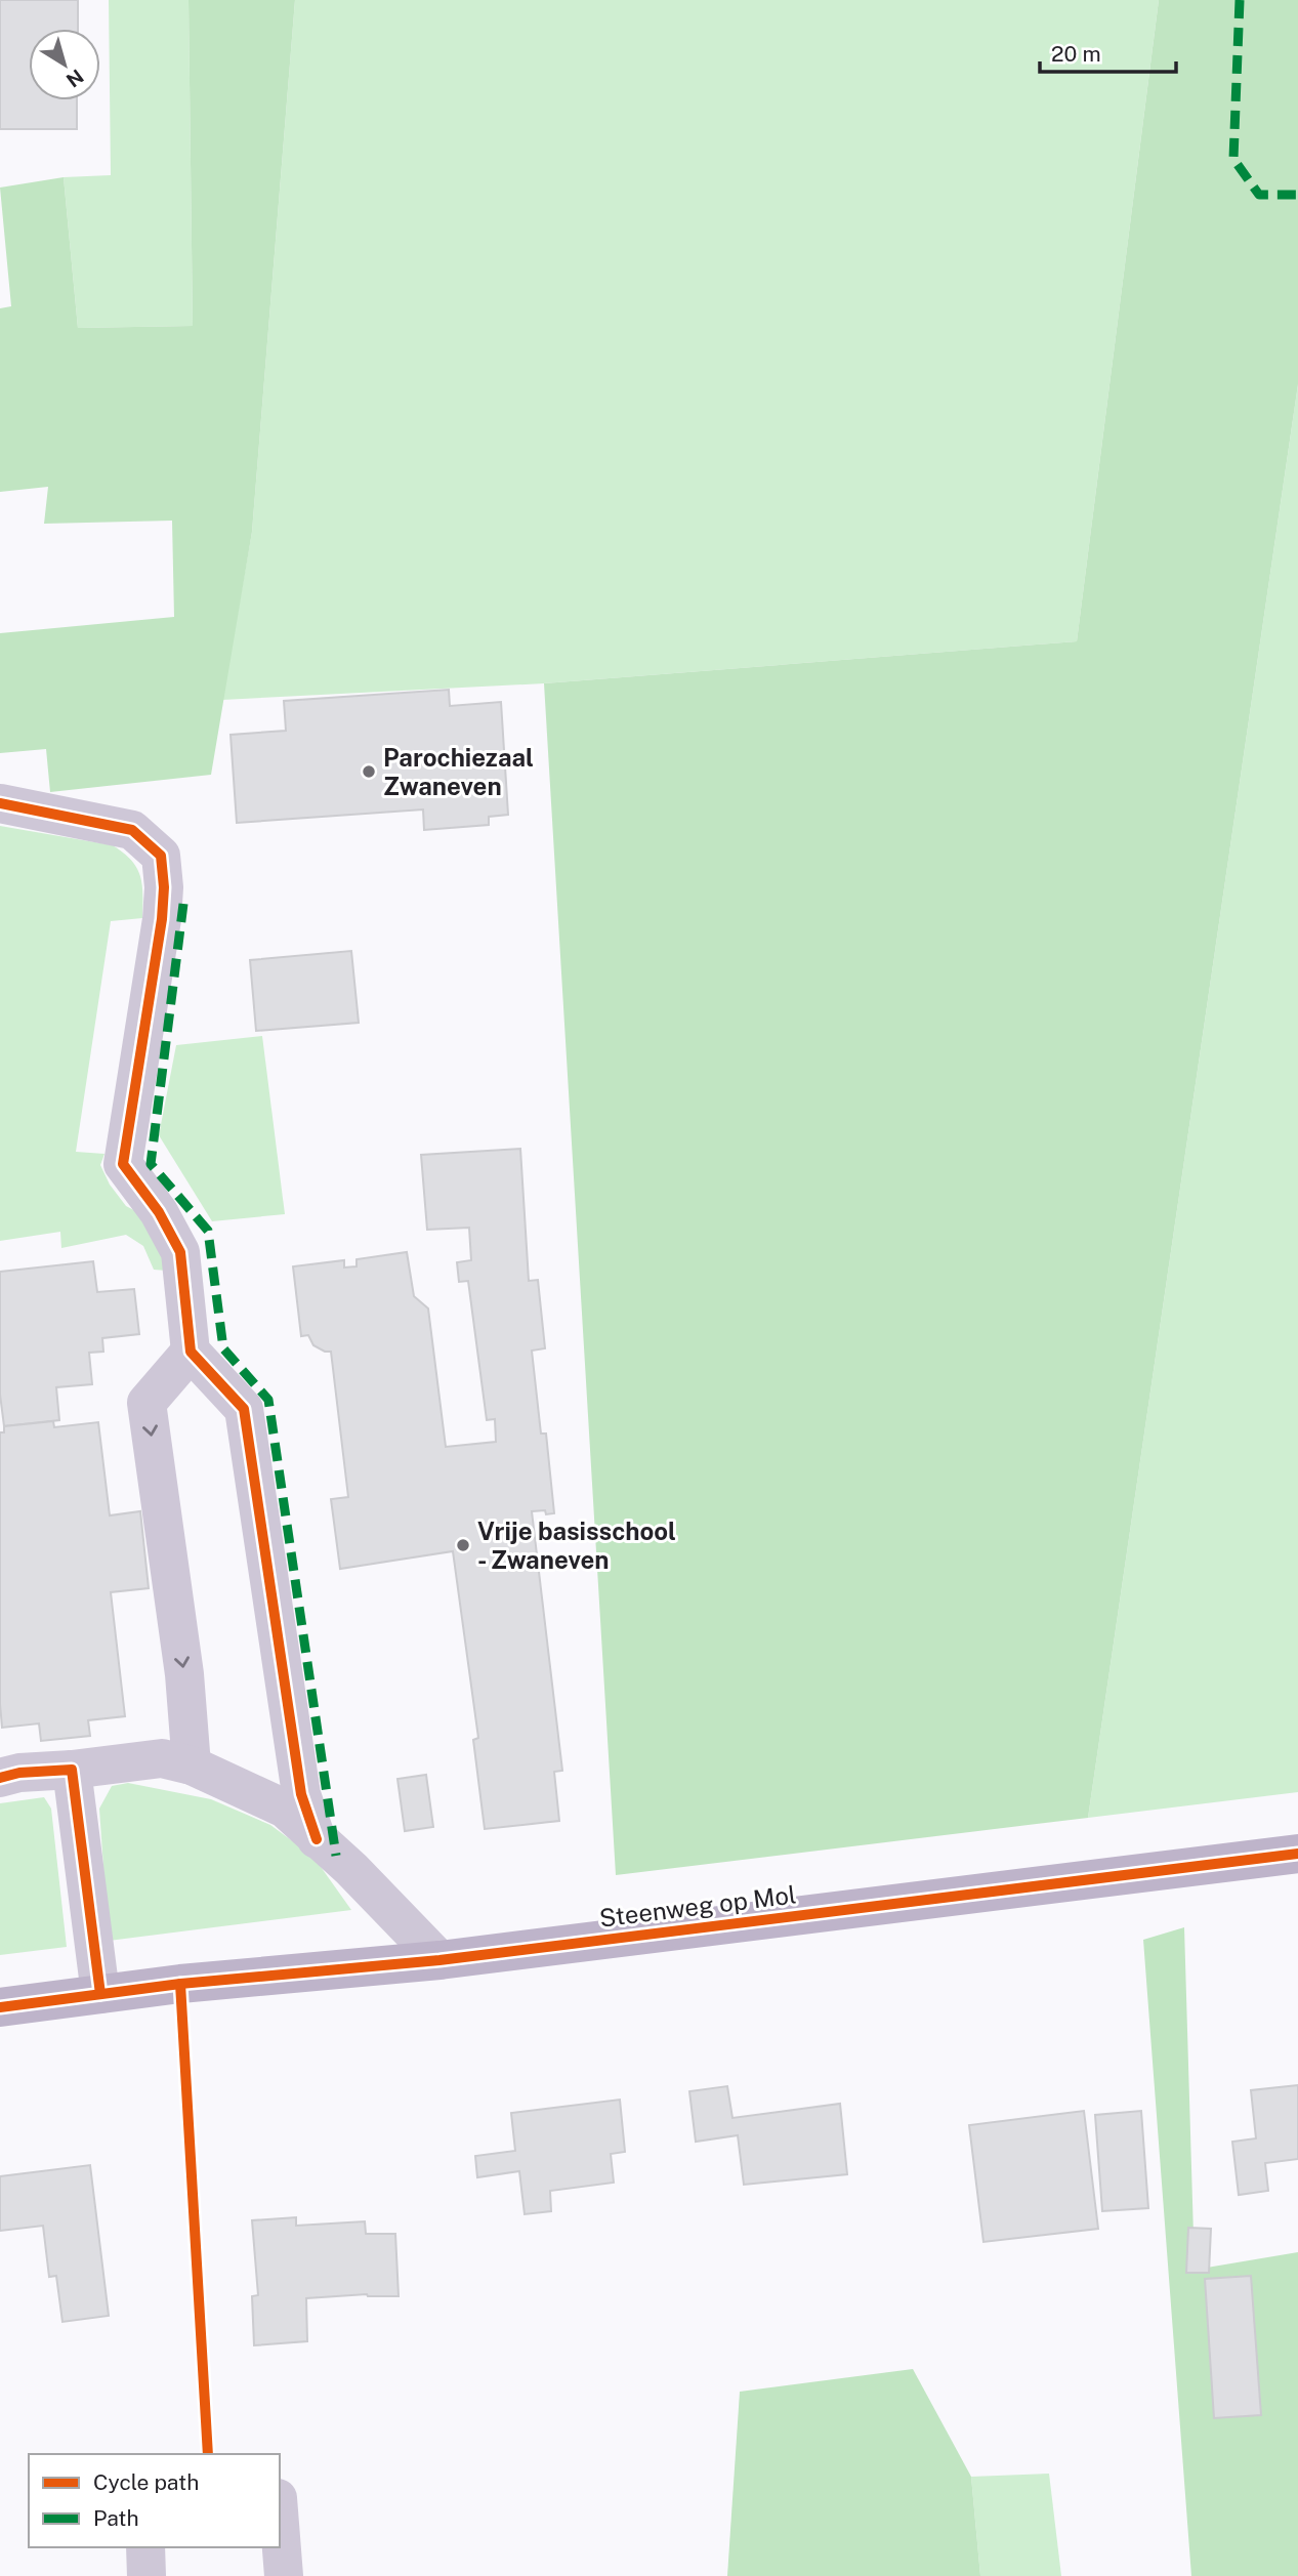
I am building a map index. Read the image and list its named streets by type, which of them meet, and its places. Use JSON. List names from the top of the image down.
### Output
{
  "streets": {
    "main road": ["Steenweg op Mol"]
  },
  "places": ["Parochiezaal Zwaneven", "Vrije basisschool - Zwaneven"],
  "legend": ["Cycle path", "Path"],
  "scale_bar": "20 m",
  "north": "bottom right"
}
